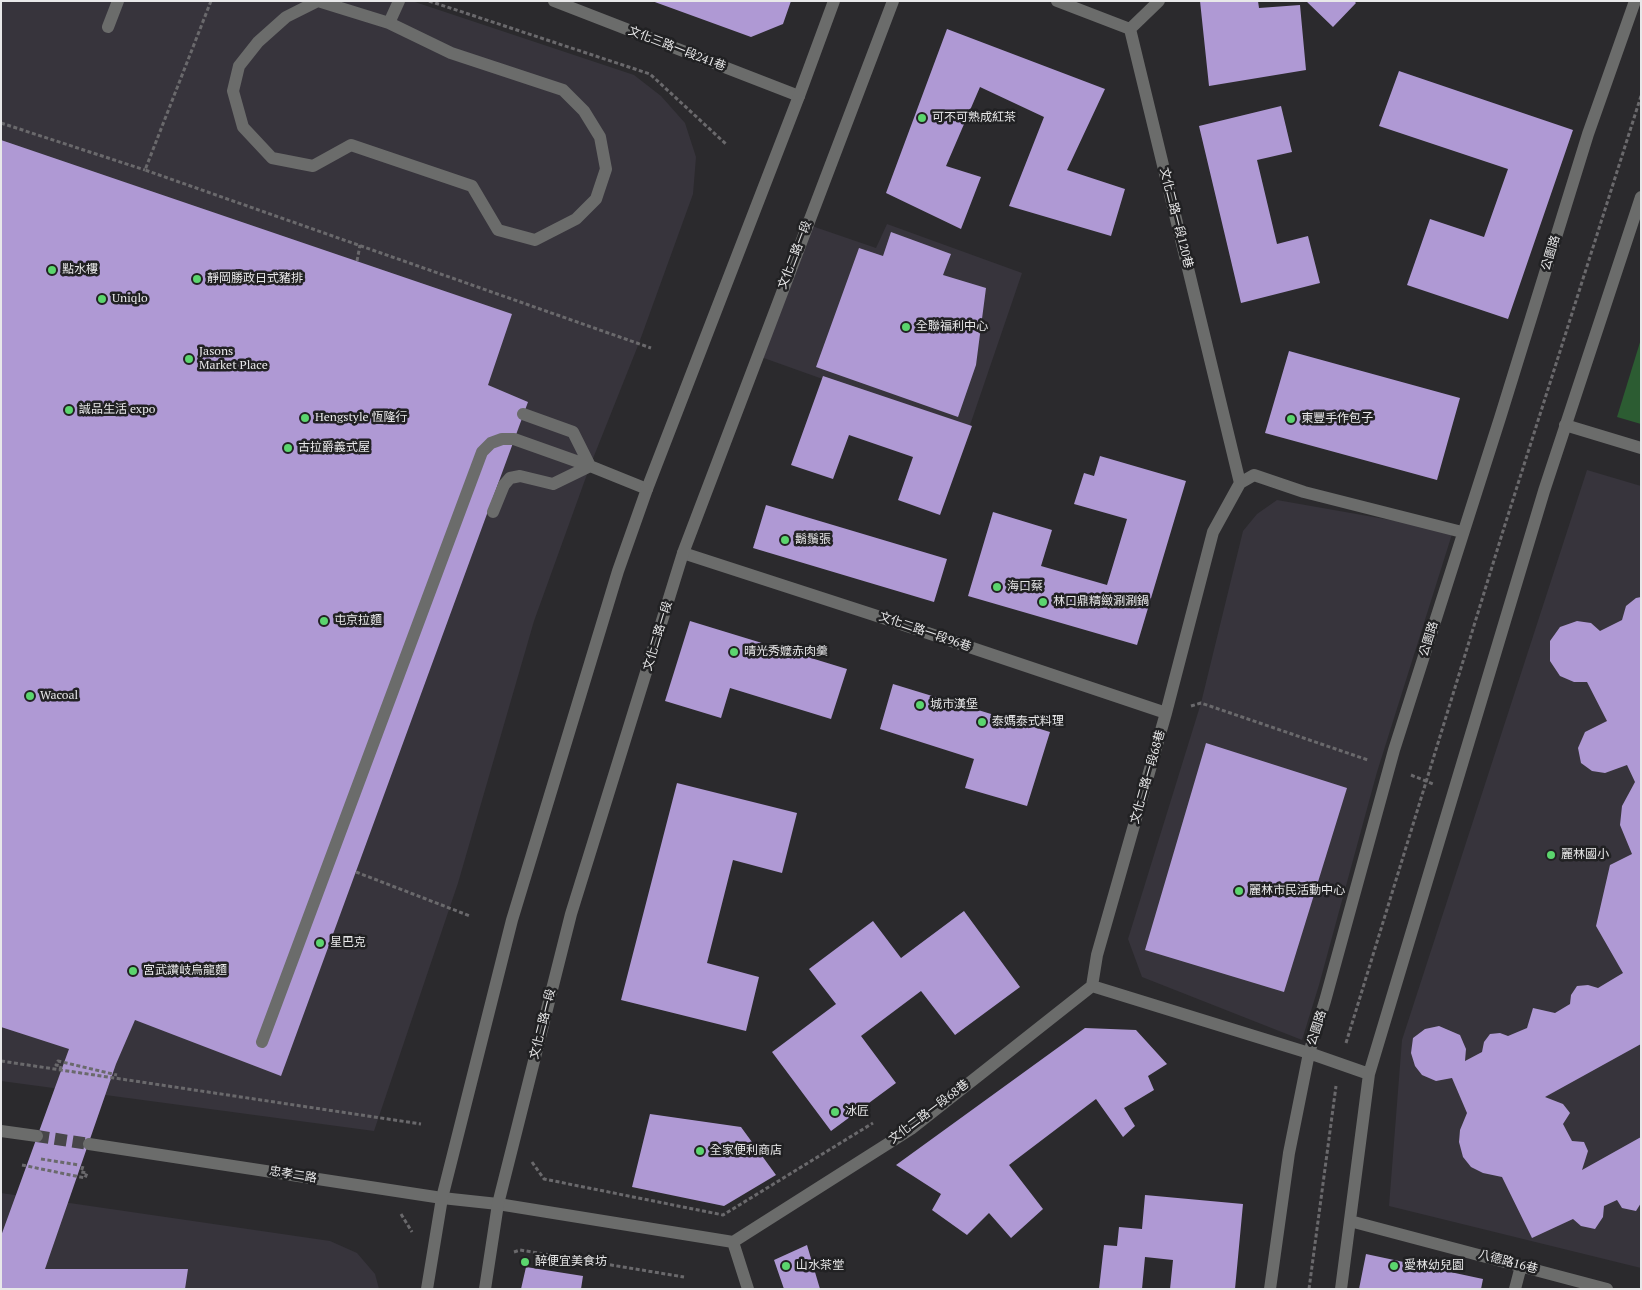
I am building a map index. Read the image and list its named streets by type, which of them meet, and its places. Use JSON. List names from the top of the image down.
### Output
{
  "streets": {
    "street": [
      "文化三路一段241巷",
      "文化二路一段120巷",
      "公園路",
      "文化二路一段",
      "文化二路一段96巷",
      "文化二路一段68巷",
      "忠孝二路",
      "八德路16巷"
    ]
  },
  "crossings": [
    ["文化二路一段120巷", "文化二路一段68巷"],
    ["文化二路一段", "文化二路一段96巷"],
    ["文化二路一段", "忠孝二路"],
    ["文化二路一段96巷", "文化二路一段68巷"]
  ],
  "places": [
    "可不可熟成紅茶",
    "點水樓",
    "靜岡勝政日式豬排",
    "Uniqlo",
    "全聯福利中心",
    "Jasons Market Place",
    "誠品生活 expo",
    "Hengstyle 恆隆行",
    "東豐手作包子",
    "古拉爵義式屋",
    "鬍鬚張",
    "海口蔡",
    "林口鼎精緻涮涮鍋",
    "屯京拉麵",
    "晴光秀嬤赤肉羹",
    "Wacoal",
    "城市漢堡",
    "泰媽泰式料理",
    "麗林國小",
    "麗林市民活動中心",
    "星巴克",
    "宮武讚岐烏龍麵",
    "冰匠",
    "全家便利商店",
    "醉便宜美食坊",
    "山水茶堂",
    "愛林幼兒園"
  ]
}
